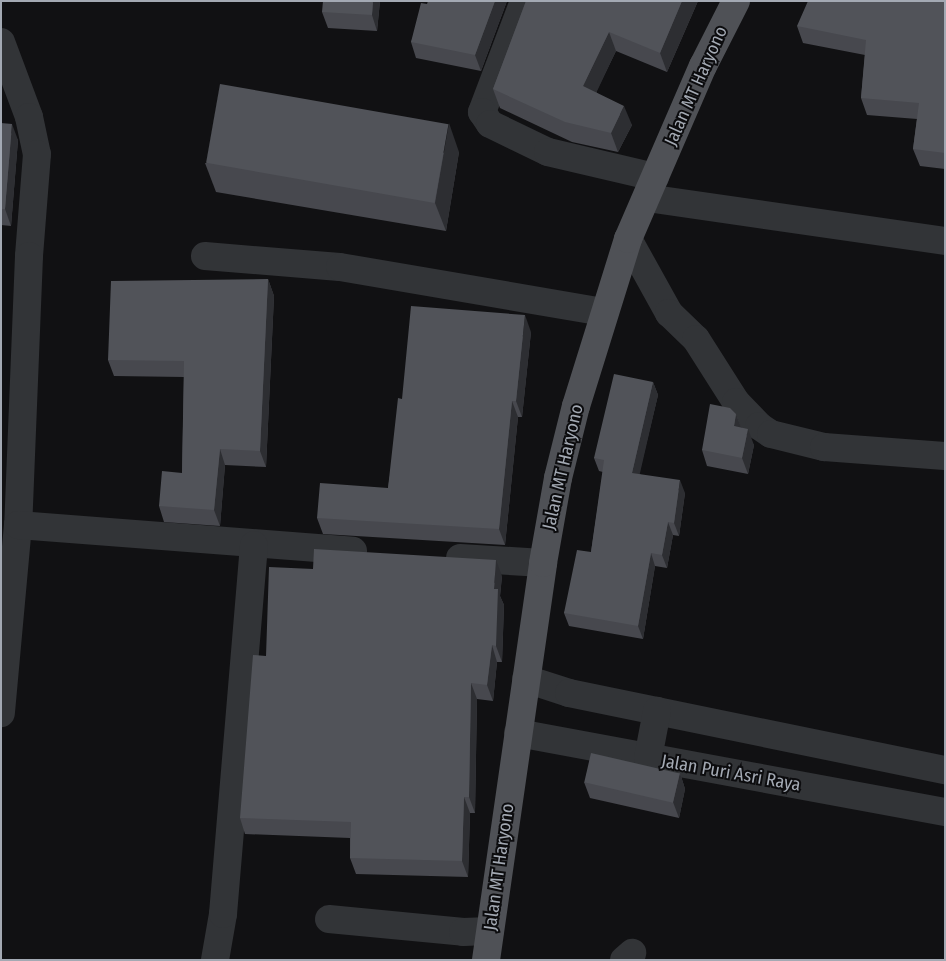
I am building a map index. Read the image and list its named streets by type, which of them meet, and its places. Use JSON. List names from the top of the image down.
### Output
{
  "streets": {
    "main road": ["Jalan MT Haryono"],
    "street": ["Jalan Puri Asri Raya"]
  },
  "crossings": [
    ["Jalan MT Haryono", "Jalan Puri Asri Raya"]
  ]
}
